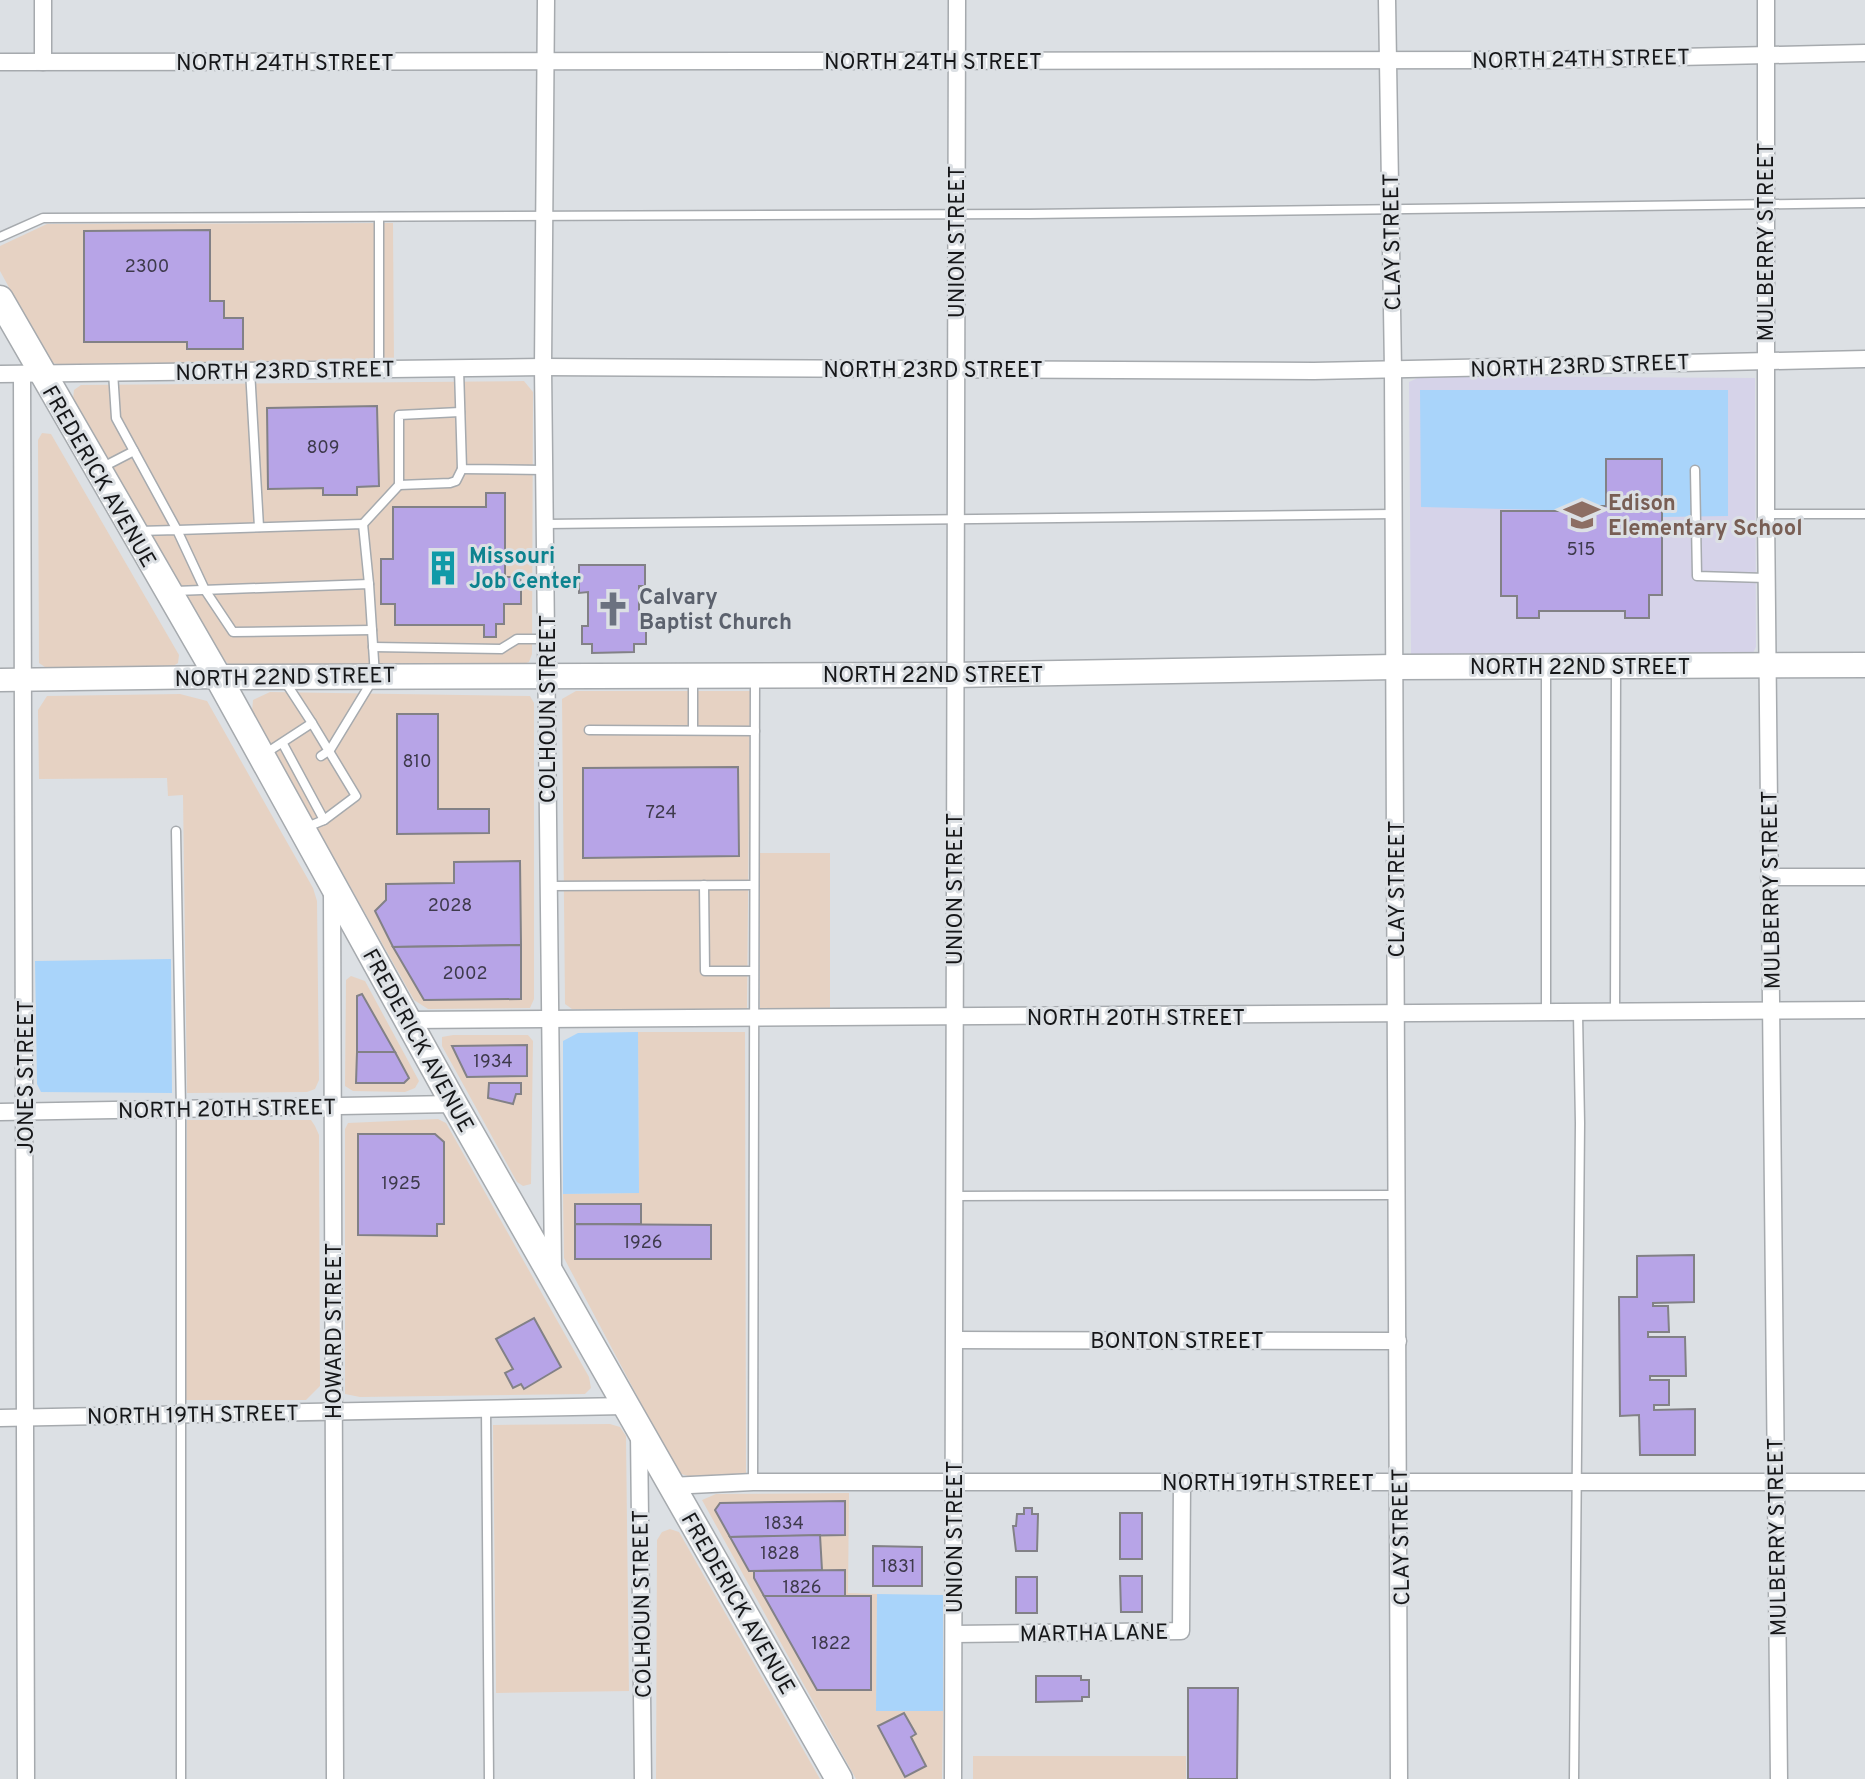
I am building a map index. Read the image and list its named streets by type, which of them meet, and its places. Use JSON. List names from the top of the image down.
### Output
{
  "streets": {
    "main road": ["FREDERICK AVENUE", "NORTH 22ND STREET"],
    "street": [
      "NORTH 24TH STREET",
      "UNION STREET",
      "CLAY STREET",
      "MULBERRY STREET",
      "NORTH 23RD STREET",
      "COLHOUN STREET",
      "NORTH 20TH STREET",
      "JONES STREET",
      "HOWARD STREET",
      "BONTON STREET",
      "NORTH 19TH STREET",
      "MARTHA LANE"
    ]
  },
  "crossings": [
    ["NORTH 24TH STREET", "UNION STREET"],
    ["NORTH 24TH STREET", "CLAY STREET"],
    ["NORTH 24TH STREET", "MULBERRY STREET"],
    ["NORTH 24TH STREET", "COLHOUN STREET"],
    ["UNION STREET", "NORTH 23RD STREET"],
    ["UNION STREET", "NORTH 22ND STREET"],
    ["UNION STREET", "NORTH 20TH STREET"],
    ["UNION STREET", "BONTON STREET"],
    ["UNION STREET", "NORTH 19TH STREET"],
    ["UNION STREET", "MARTHA LANE"],
    ["CLAY STREET", "NORTH 23RD STREET"],
    ["CLAY STREET", "NORTH 22ND STREET"],
    ["CLAY STREET", "NORTH 20TH STREET"],
    ["CLAY STREET", "BONTON STREET"],
    ["CLAY STREET", "NORTH 19TH STREET"],
    ["MULBERRY STREET", "NORTH 23RD STREET"],
    ["MULBERRY STREET", "NORTH 22ND STREET"],
    ["MULBERRY STREET", "NORTH 20TH STREET"],
    ["MULBERRY STREET", "NORTH 19TH STREET"],
    ["NORTH 23RD STREET", "FREDERICK AVENUE"],
    ["NORTH 23RD STREET", "COLHOUN STREET"],
    ["NORTH 23RD STREET", "JONES STREET"],
    ["FREDERICK AVENUE", "NORTH 22ND STREET"],
    ["FREDERICK AVENUE", "COLHOUN STREET"],
    ["FREDERICK AVENUE", "NORTH 20TH STREET"],
    ["FREDERICK AVENUE", "JONES STREET"],
    ["FREDERICK AVENUE", "HOWARD STREET"],
    ["FREDERICK AVENUE", "NORTH 19TH STREET"],
    ["NORTH 22ND STREET", "COLHOUN STREET"],
    ["NORTH 22ND STREET", "JONES STREET"],
    ["COLHOUN STREET", "NORTH 20TH STREET"],
    ["COLHOUN STREET", "NORTH 19TH STREET"],
    ["NORTH 20TH STREET", "JONES STREET"],
    ["NORTH 20TH STREET", "HOWARD STREET"],
    ["JONES STREET", "NORTH 19TH STREET"],
    ["HOWARD STREET", "NORTH 19TH STREET"],
    ["NORTH 19TH STREET", "MARTHA LANE"]
  ],
  "places": {
    "school or university": ["Edison Elementary School"],
    "building": ["Missouri Job Center"],
    "church": ["Calvary Baptist Church"]
  },
  "house_numbers": [
    "2300",
    "809",
    "515",
    "810",
    "724",
    "2028",
    "2002",
    "1934",
    "1925",
    "1926",
    "1834",
    "1828",
    "1831",
    "1826",
    "1822"
  ]
}
